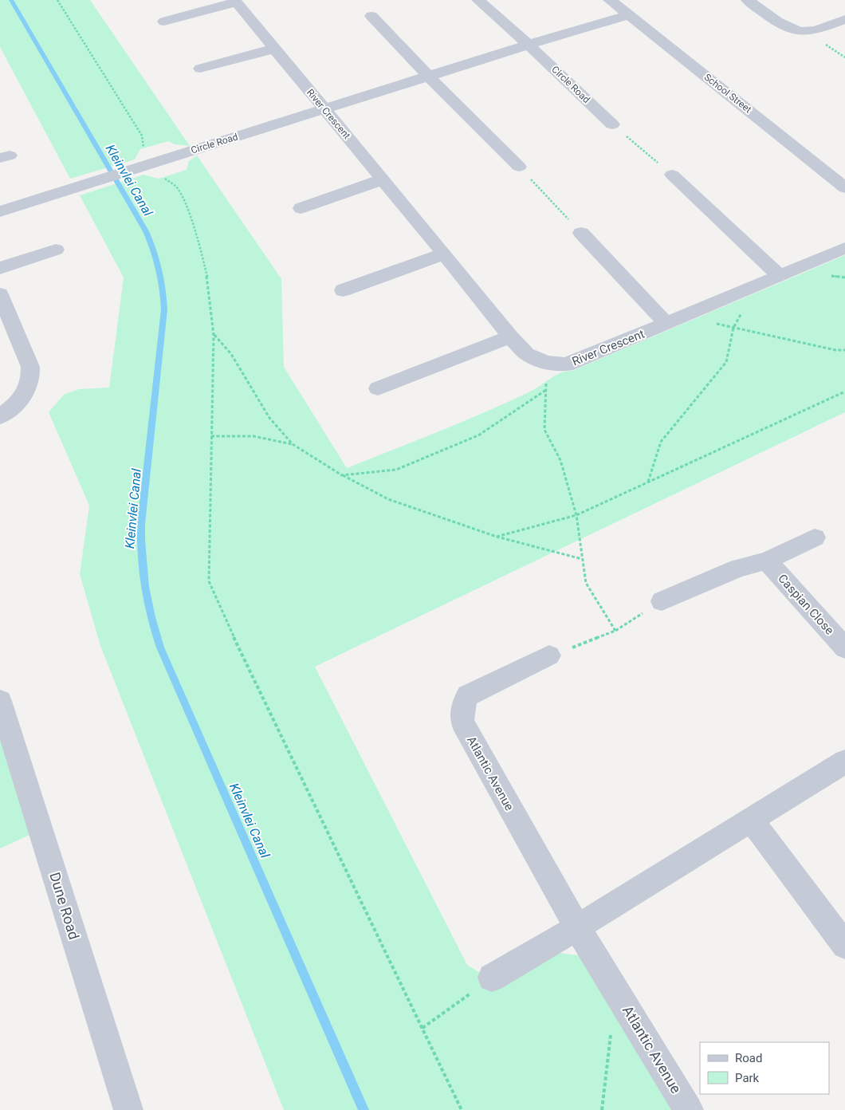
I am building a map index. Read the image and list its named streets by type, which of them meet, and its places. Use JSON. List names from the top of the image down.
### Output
{
  "streets": {
    "street": [
      "Circle Road",
      "School Street",
      "River Crescent",
      "Caspian Close",
      "Atlantic Avenue",
      "Dune Road"
    ]
  },
  "crossings": [
    ["Circle Road", "School Street"],
    ["Circle Road", "River Crescent"]
  ],
  "water": ["Kleinvlei Canal"],
  "legend": ["Road", "Park"]
}
